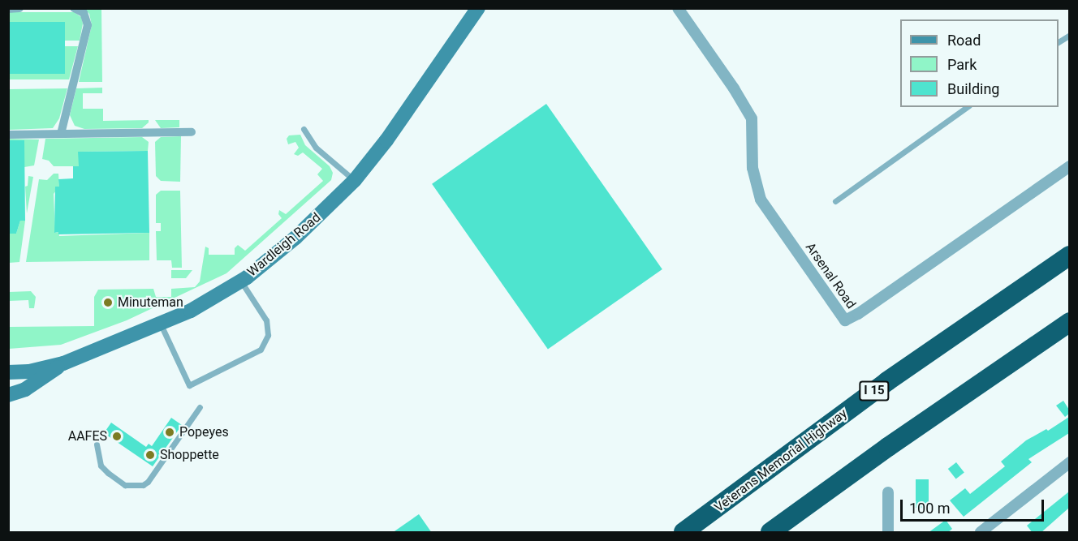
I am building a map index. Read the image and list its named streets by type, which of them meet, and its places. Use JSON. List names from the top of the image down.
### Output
{
  "streets": {
    "highway": ["I 15", "Veterans Memorial Highway"],
    "main road": ["Wardleigh Road"],
    "street": ["Arsenal Road"]
  },
  "places": [
    "Minuteman",
    "Popeyes",
    "AAFES",
    "Shoppette"
  ],
  "legend": ["Road", "Park", "Building"],
  "scale_bar": "100 m"
}
